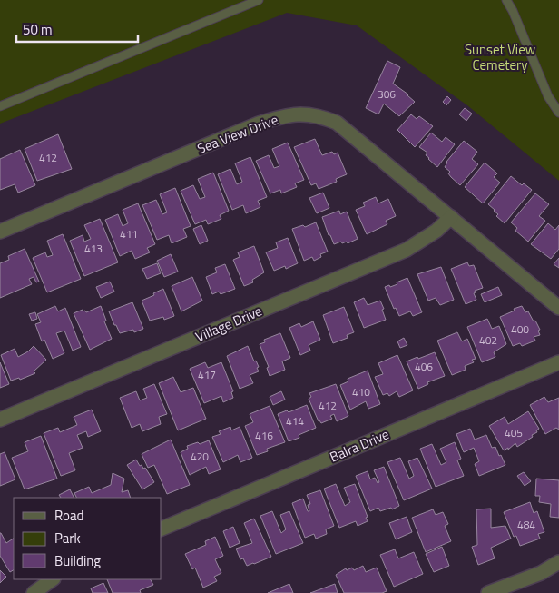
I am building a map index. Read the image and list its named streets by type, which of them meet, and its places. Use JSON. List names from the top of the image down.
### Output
{
  "streets": {
    "street": ["Sea View Drive", "Village Drive", "Balra Drive"]
  },
  "crossings": [
    ["Sea View Drive", "Village Drive"]
  ],
  "parks": ["Sunset View Cemetery"],
  "house_numbers": [
    "306",
    "412",
    "411",
    "413",
    "400",
    "402",
    "406",
    "417",
    "410",
    "412",
    "414",
    "405",
    "416",
    "420",
    "484"
  ],
  "legend": ["Road", "Park", "Building"],
  "scale_bar": "50 m"
}
